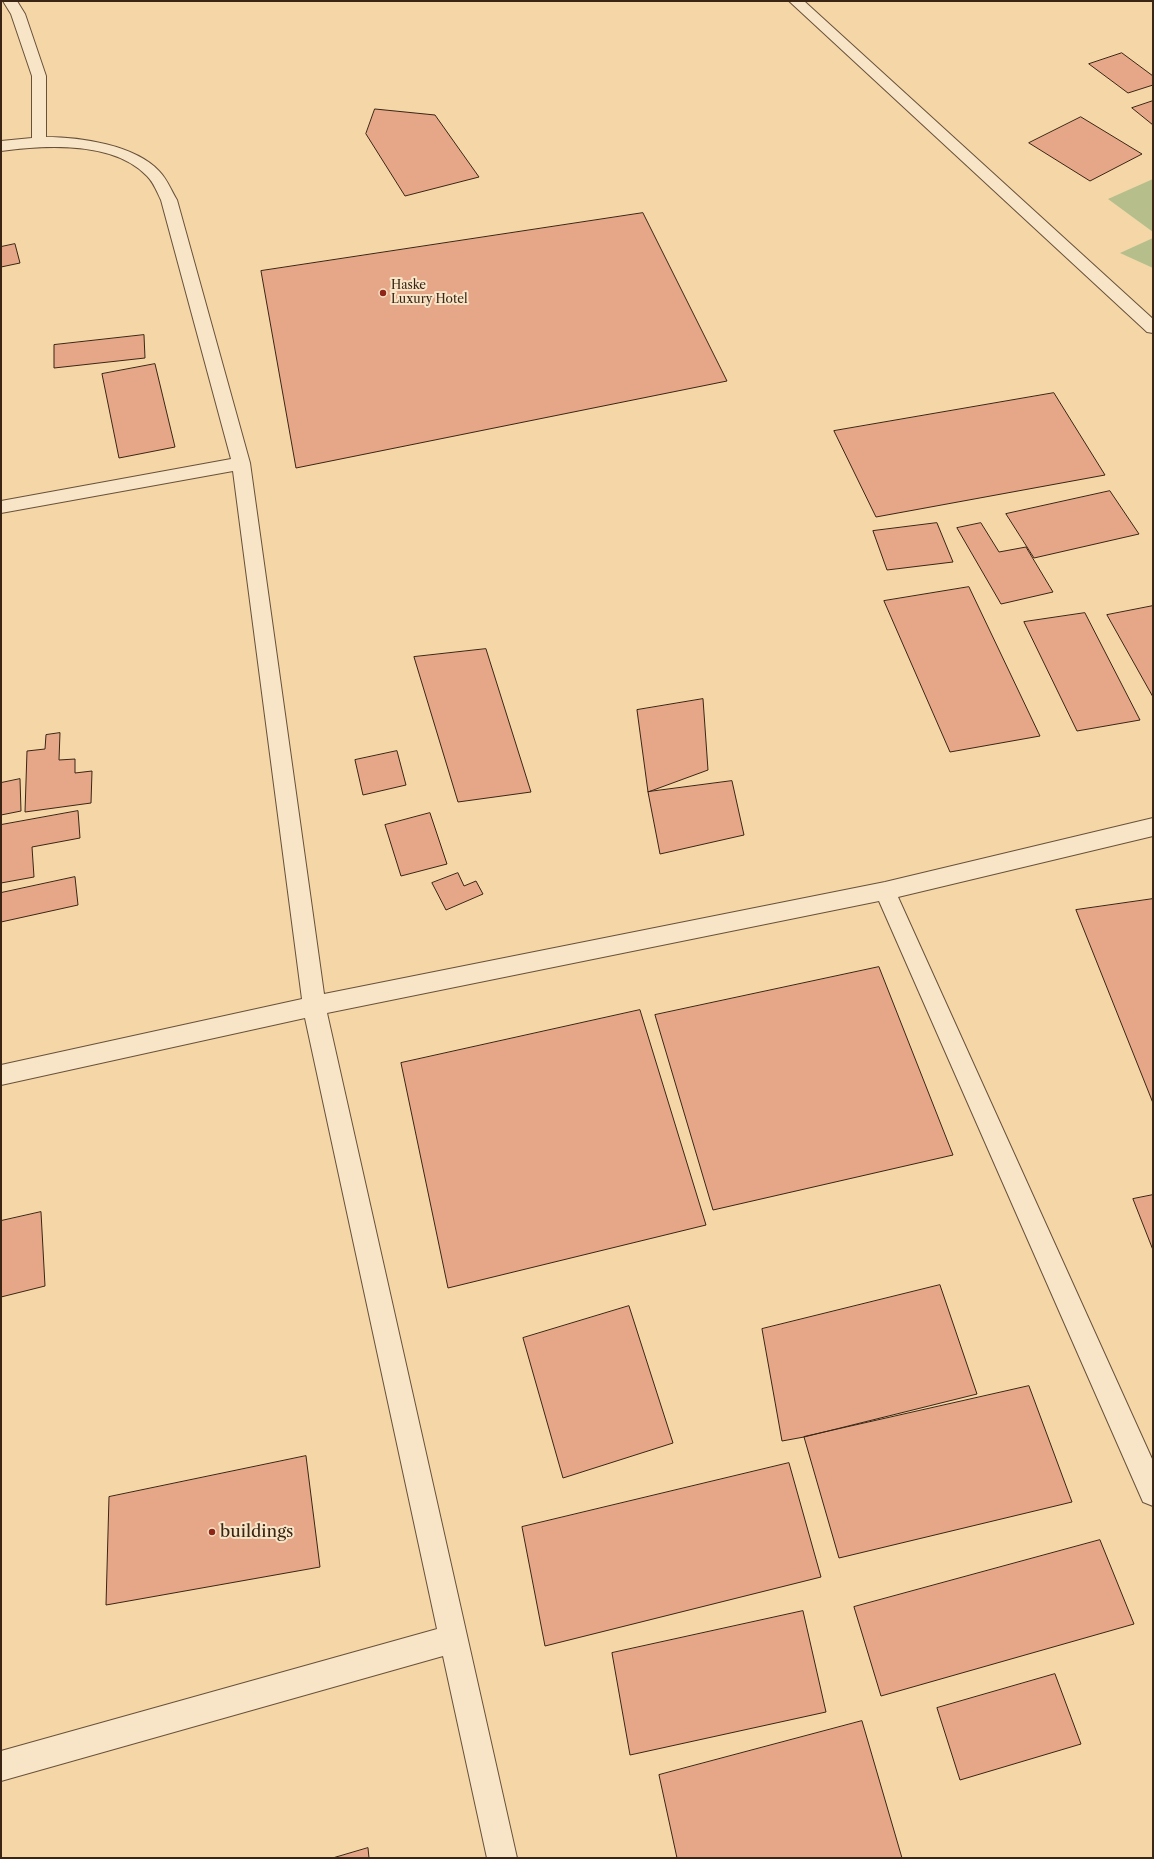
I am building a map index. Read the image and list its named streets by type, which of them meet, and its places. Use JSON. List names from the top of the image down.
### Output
{
  "places": ["Haske Luxury Hotel", "buildings"]
}
